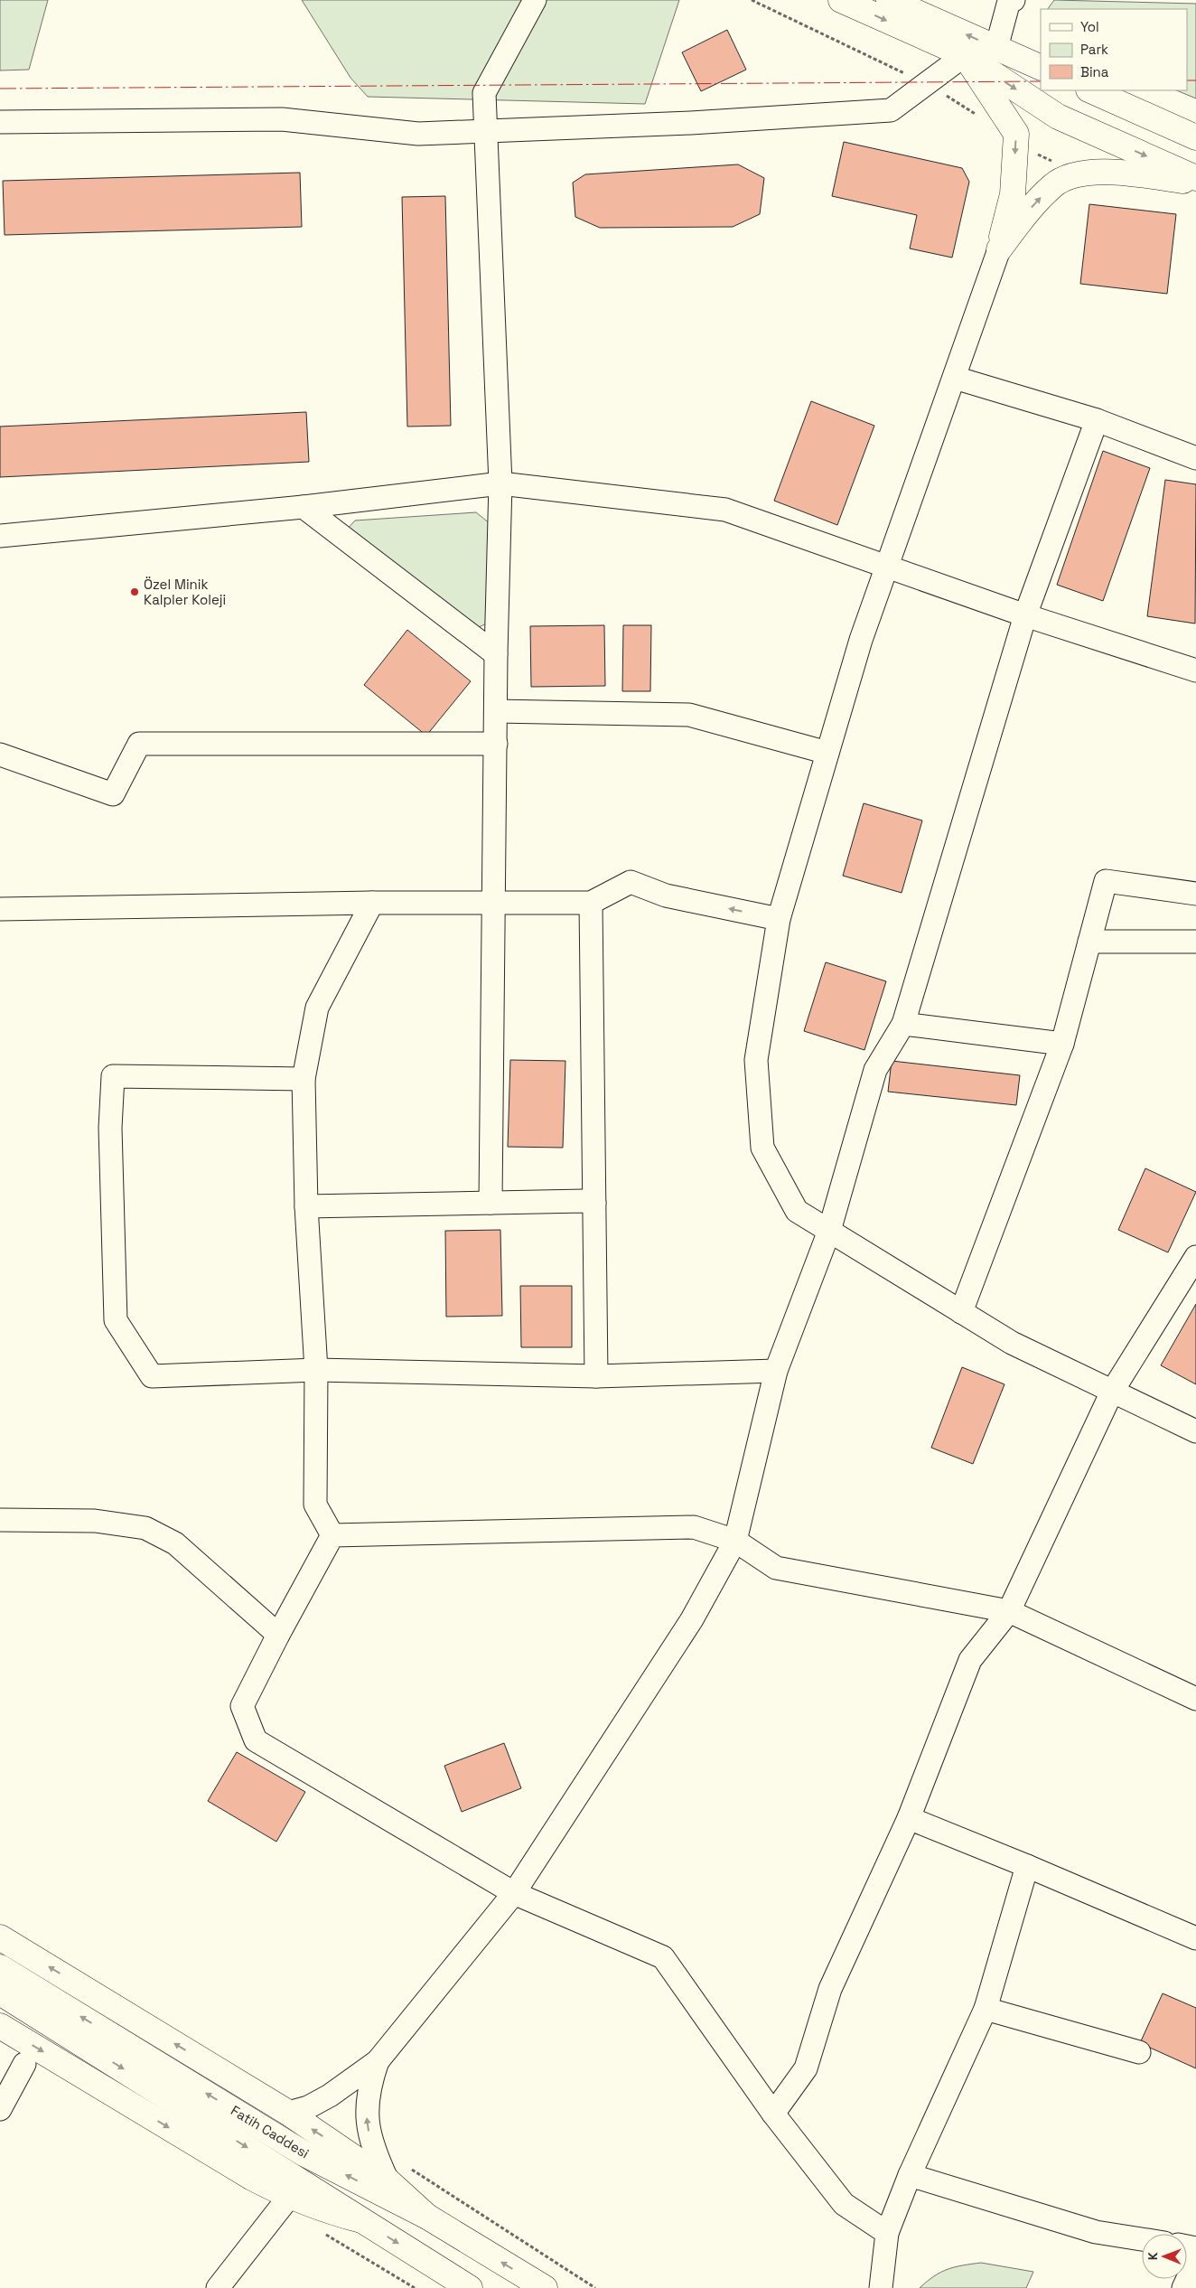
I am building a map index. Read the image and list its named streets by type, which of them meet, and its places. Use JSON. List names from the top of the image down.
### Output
{
  "streets": {
    "main road": ["Fatih Caddesi"]
  },
  "places": ["Özel Minik Kalpler Koleji"],
  "legend": ["Yol", "Park", "Bina"],
  "north": "left"
}
